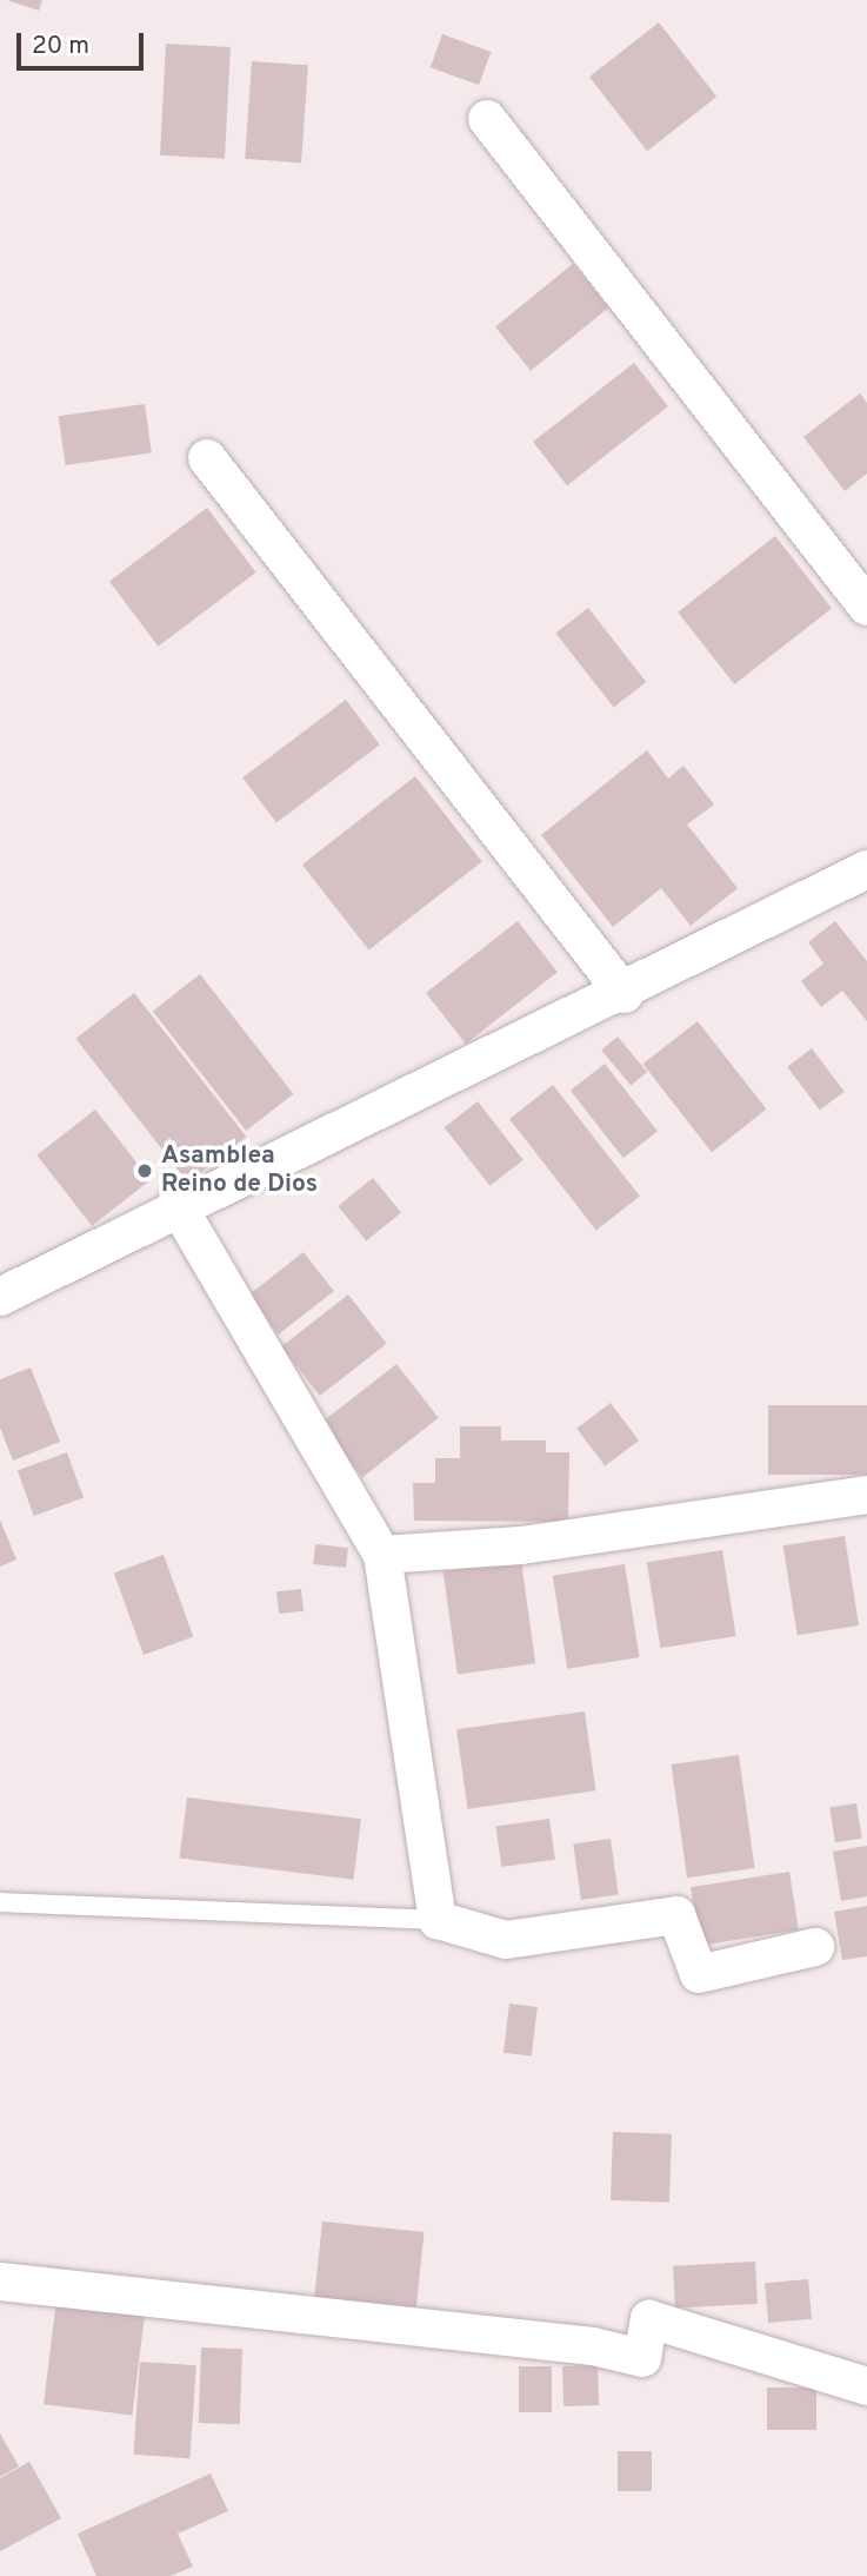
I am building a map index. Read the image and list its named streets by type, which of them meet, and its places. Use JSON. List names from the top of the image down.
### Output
{
  "places": ["Asamblea Reino de Dios"],
  "scale_bar": "20 m"
}
